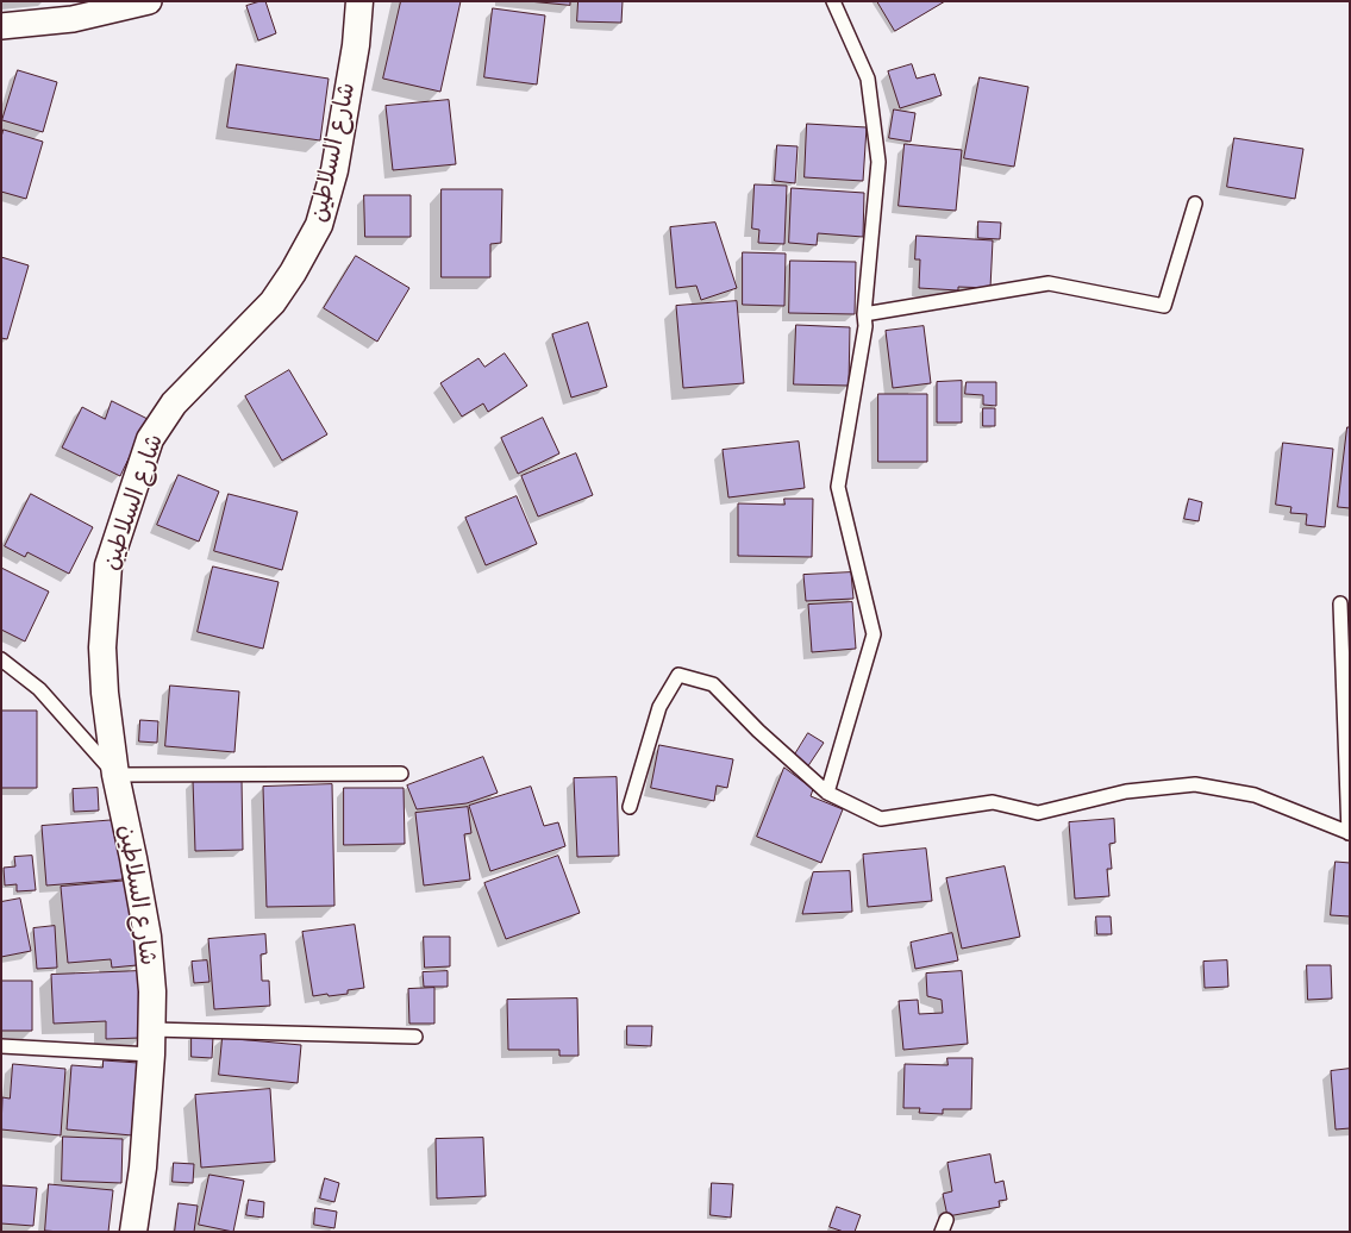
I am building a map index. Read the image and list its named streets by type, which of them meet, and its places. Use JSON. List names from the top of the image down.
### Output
{
  "streets": {
    "main road": ["شارع السلاطين"]
  }
}
